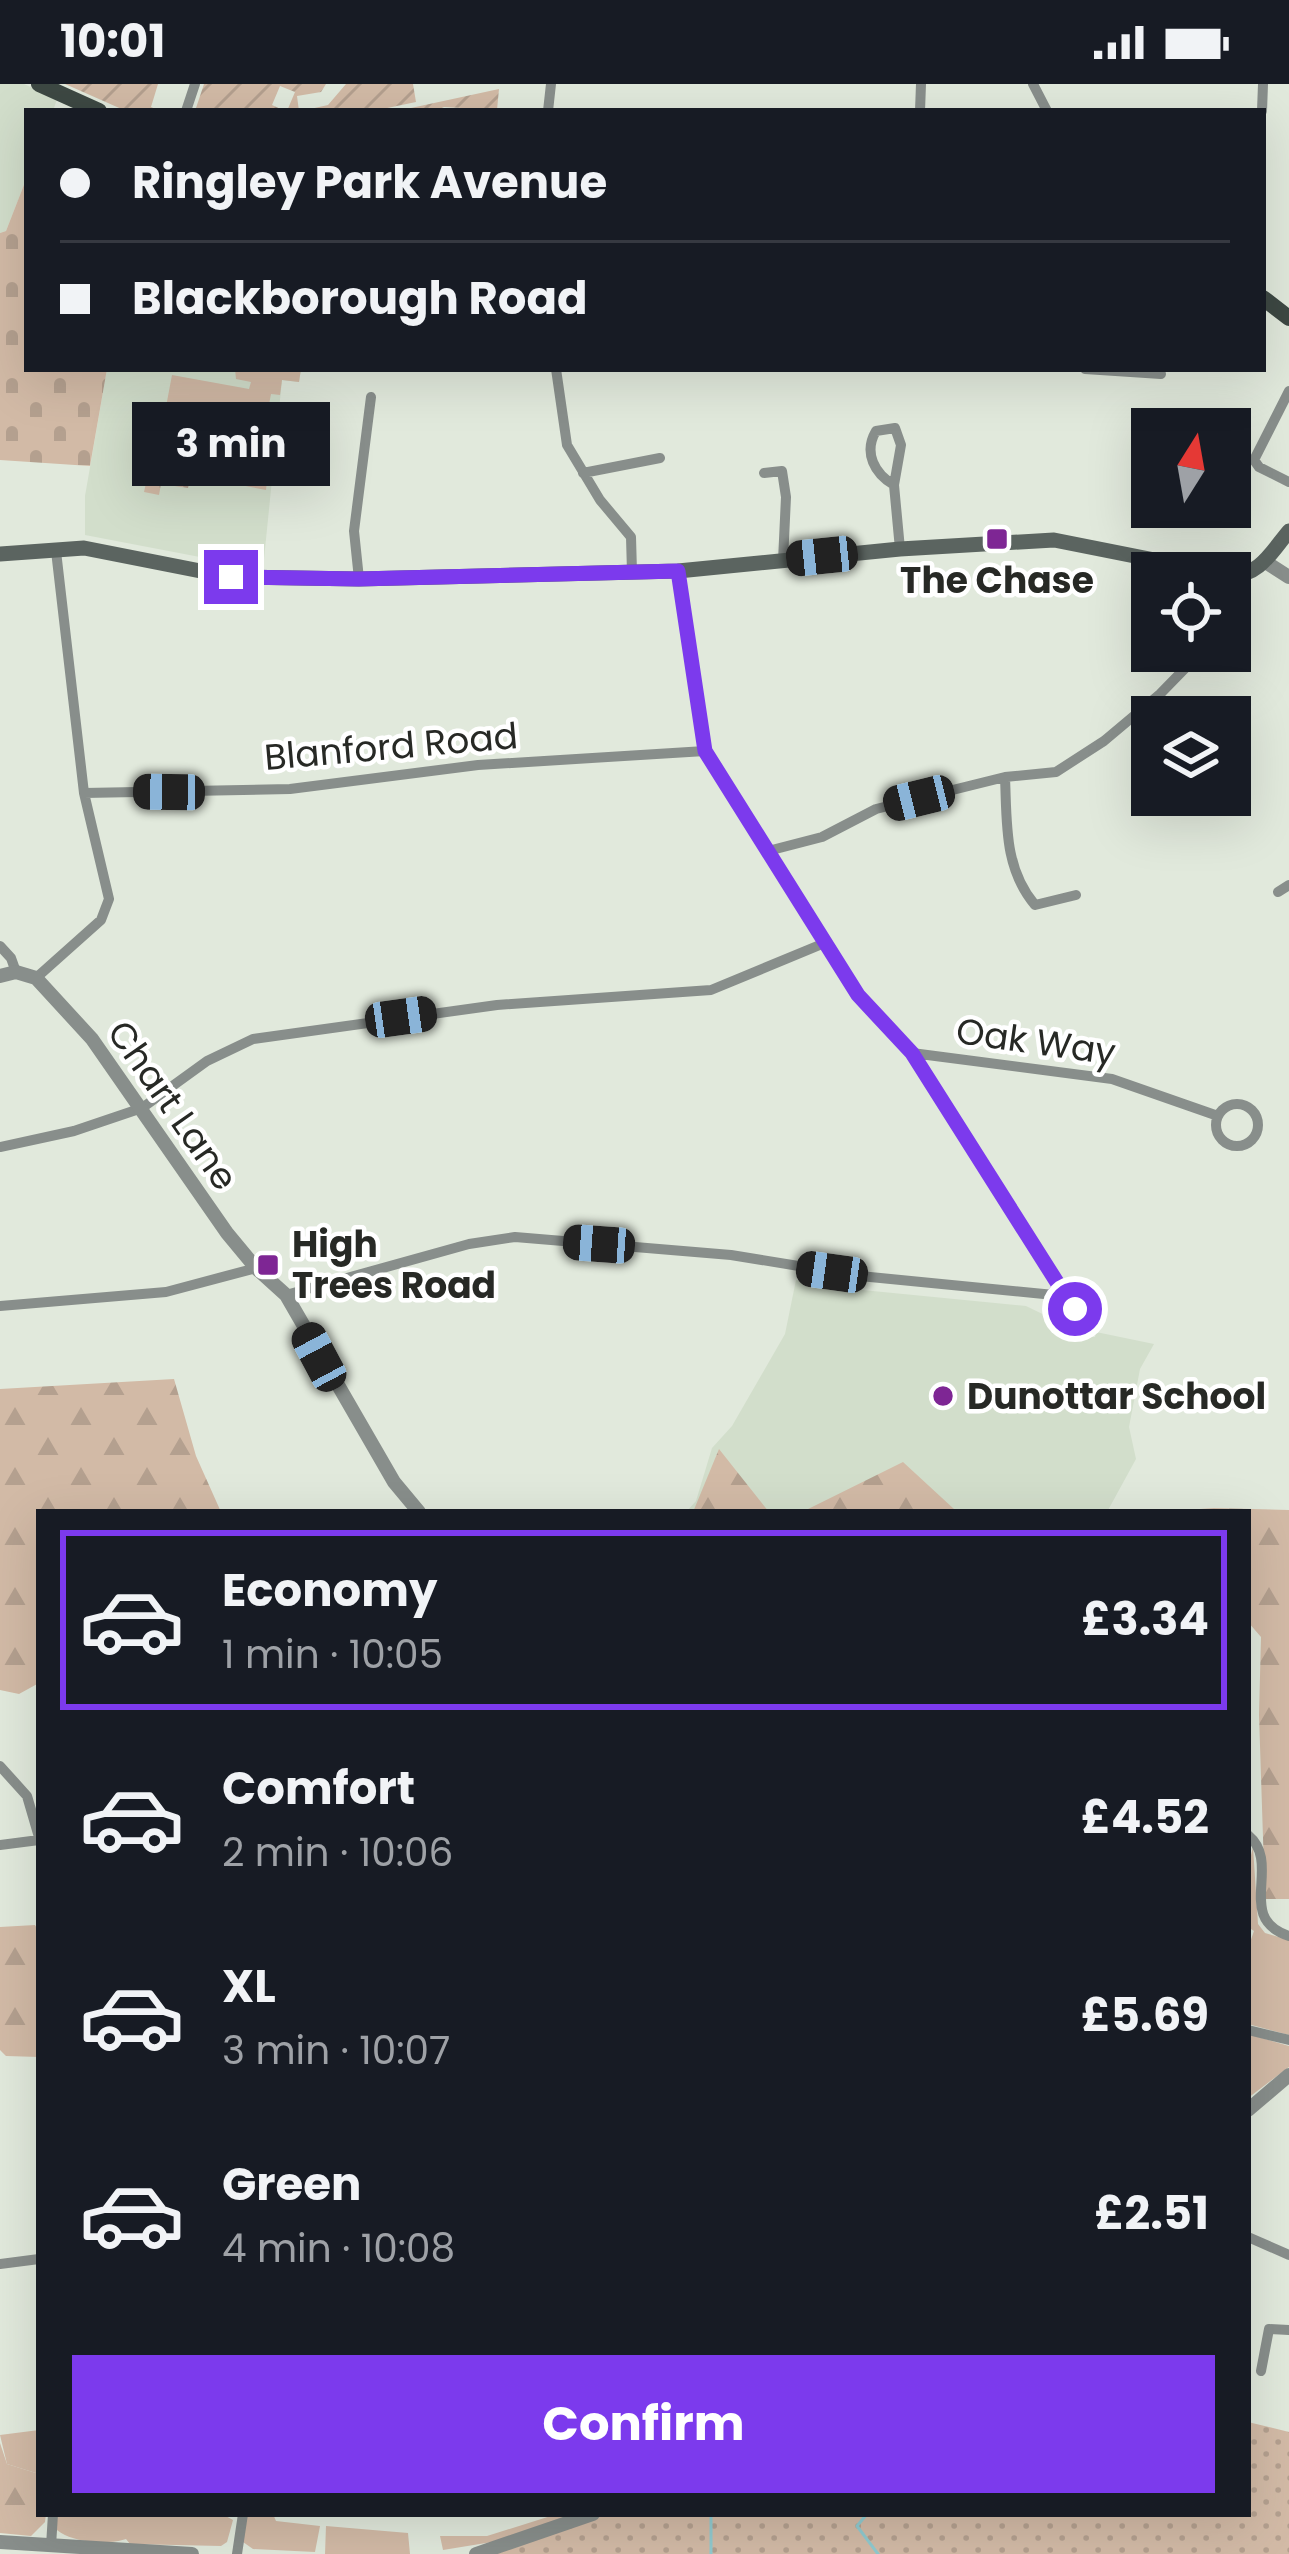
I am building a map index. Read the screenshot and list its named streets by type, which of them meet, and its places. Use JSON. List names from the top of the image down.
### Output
{
  "streets": {
    "street": ["Blanford Road", "Oak Way", "Chart Lane"]
  },
  "places": {
    "transit": ["The Chase", "High Trees Road"],
    "other": ["Dunottar School"]
  },
  "north": "top",
  "page": {
    "status": "10:01",
    "banner": ["Ringley Park Avenue", "Blackborough Road"],
    "bubble": "3 min",
    "list": [
      {
        "name": "Economy",
        "note": "1 min · 10:05",
        "value": "£3.34"
      },
      {
        "name": "Comfort",
        "note": "2 min · 10:06",
        "value": "£4.52"
      },
      {
        "name": "XL",
        "note": "3 min · 10:07",
        "value": "£5.69"
      },
      {
        "name": "Green",
        "note": "4 min · 10:08",
        "value": "£2.51"
      }
    ],
    "buttons": "Confirm"
  }
}
